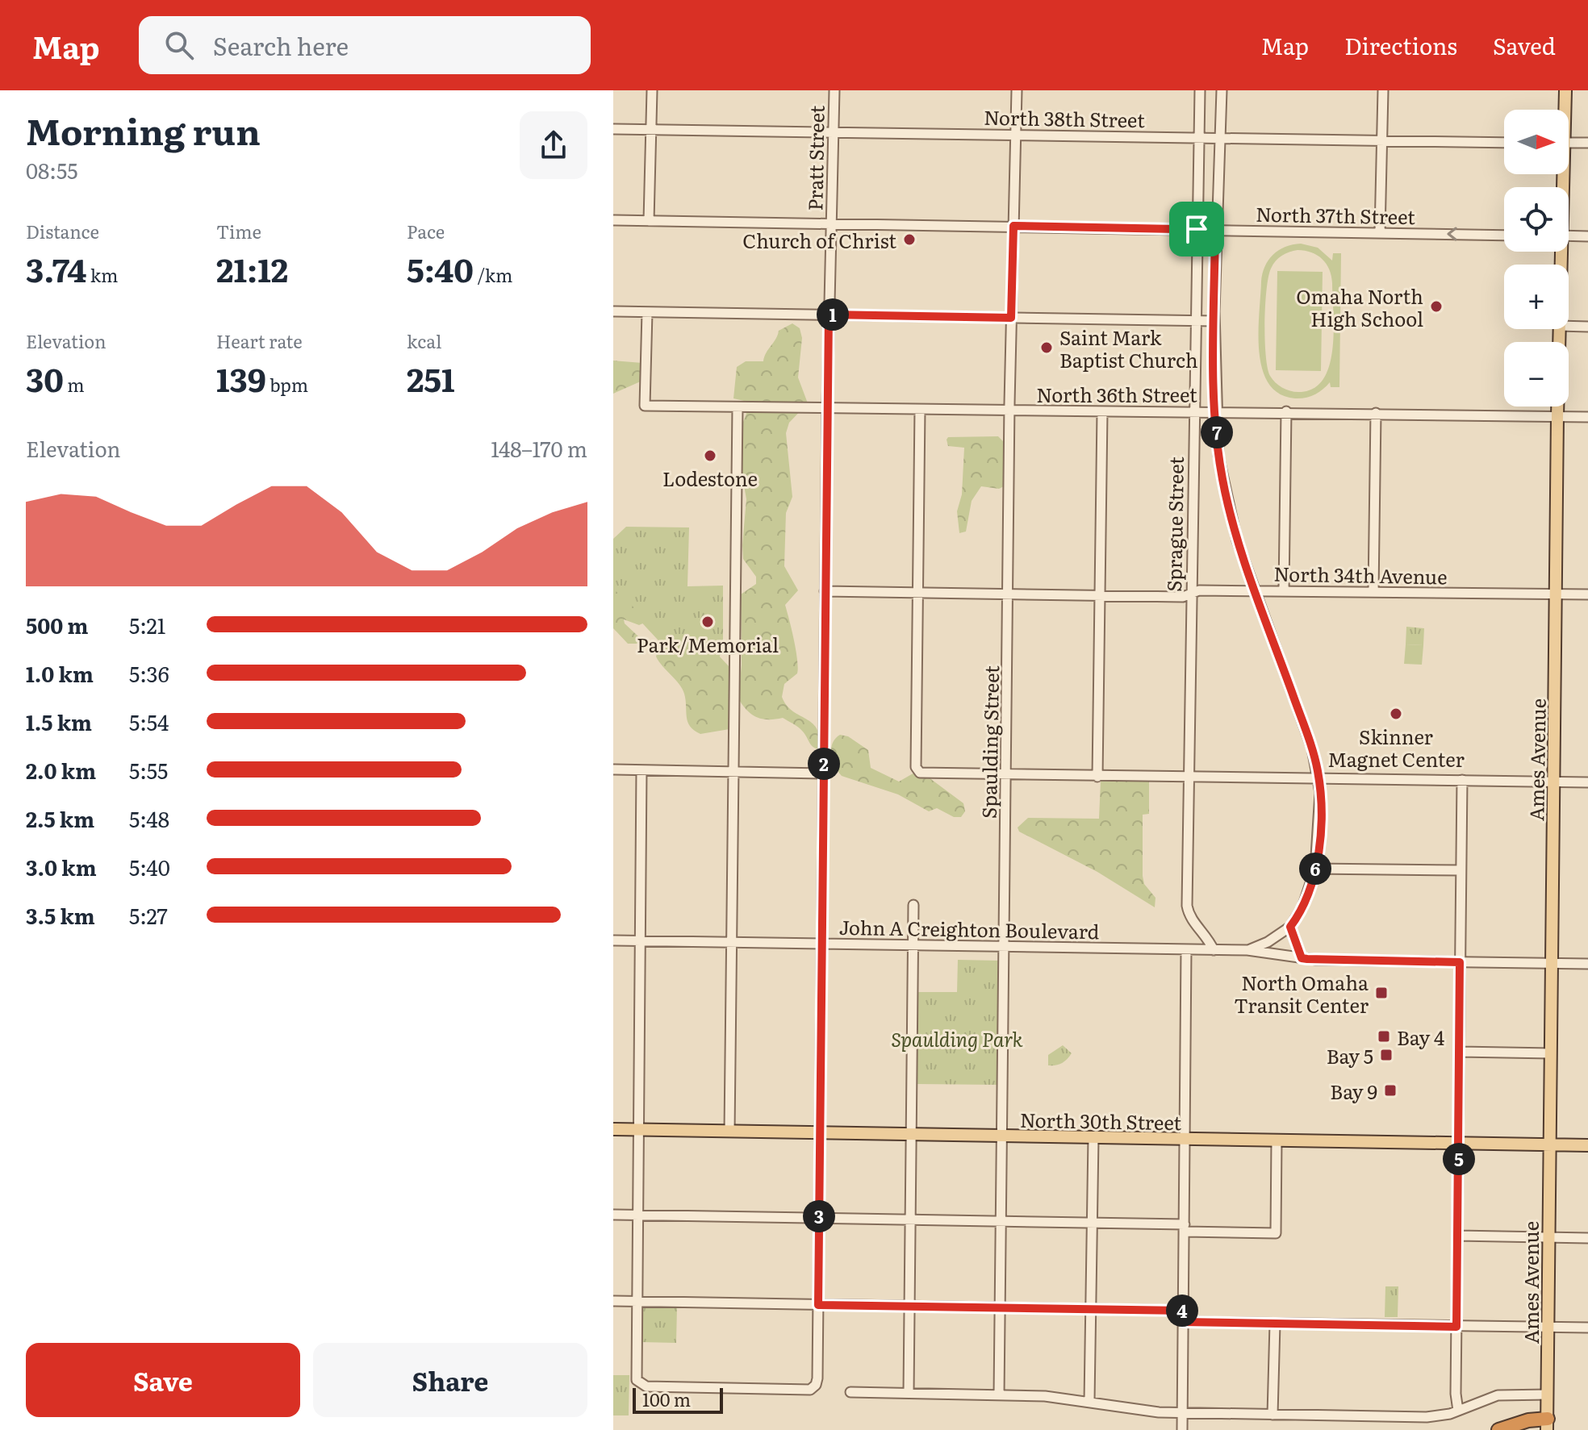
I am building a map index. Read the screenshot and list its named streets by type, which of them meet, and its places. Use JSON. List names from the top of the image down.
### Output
{
  "streets": {
    "main road": ["Ames Avenue", "North 30th Street"],
    "street": [
      "North 38th Street",
      "Pratt Street",
      "North 37th Street",
      "North 36th Street",
      "Sprague Street",
      "North 34th Avenue",
      "Spaulding Street",
      "John A Creighton Boulevard"
    ]
  },
  "crossings": [
    ["North 38th Street", "Pratt Street"],
    ["North 38th Street", "Sprague Street"],
    ["North 38th Street", "Spaulding Street"],
    ["Pratt Street", "North 37th Street"],
    ["Pratt Street", "North 36th Street"],
    ["Pratt Street", "North 34th Avenue"],
    ["Pratt Street", "John A Creighton Boulevard"],
    ["Pratt Street", "North 30th Street"],
    ["North 37th Street", "Sprague Street"],
    ["North 37th Street", "Spaulding Street"],
    ["North 36th Street", "Sprague Street"],
    ["North 36th Street", "Spaulding Street"],
    ["North 36th Street", "Ames Avenue"],
    ["Sprague Street", "North 34th Avenue"],
    ["Sprague Street", "John A Creighton Boulevard"],
    ["North 34th Avenue", "Spaulding Street"],
    ["North 34th Avenue", "Ames Avenue"],
    ["Spaulding Street", "John A Creighton Boulevard"],
    ["Spaulding Street", "North 30th Street"],
    ["Ames Avenue", "John A Creighton Boulevard"],
    ["Ames Avenue", "North 30th Street"]
  ],
  "parks": ["Spaulding Park"],
  "places": {
    "other": [
      "Church of Christ",
      "Omaha North High School",
      "Saint Mark Baptist Church",
      "Lodestone",
      "Park/Memorial",
      "Skinner Magnet Center"
    ],
    "transit": [
      "North Omaha Transit Center",
      "Bay 4",
      "Bay 5",
      "Bay 9"
    ]
  },
  "scale_bar": "100 m",
  "north": "right",
  "page": {
    "header": "Map",
    "search": "Search here",
    "nav": ["Map", "Directions", "Saved"],
    "heading": ["Morning run", "08:55"],
    "map_buttons": ["+", "−"],
    "stats": [
      ["Distance", "3.74 km"],
      ["Time", "21:12"],
      ["Pace", "5:40 /km"],
      ["Elevation", "30 m"],
      ["Heart rate", "139 bpm"],
      ["kcal", "251"]
    ],
    "pins": [
      "1",
      "7",
      "2",
      "6",
      "5",
      "3",
      "4"
    ],
    "chart": ["Elevation", "148–170 m"],
    "list": [
      {
        "name": "500 m",
        "note": "5:21"
      },
      {
        "name": "1.0 km",
        "note": "5:36"
      },
      {
        "name": "1.5 km",
        "note": "5:54"
      },
      {
        "name": "2.0 km",
        "note": "5:55"
      },
      {
        "name": "2.5 km",
        "note": "5:48"
      },
      {
        "name": "3.0 km",
        "note": "5:40"
      },
      {
        "name": "3.5 km",
        "note": "5:27"
      }
    ],
    "buttons": ["Save", "Share"],
    "scale": "100 m"
  }
}
